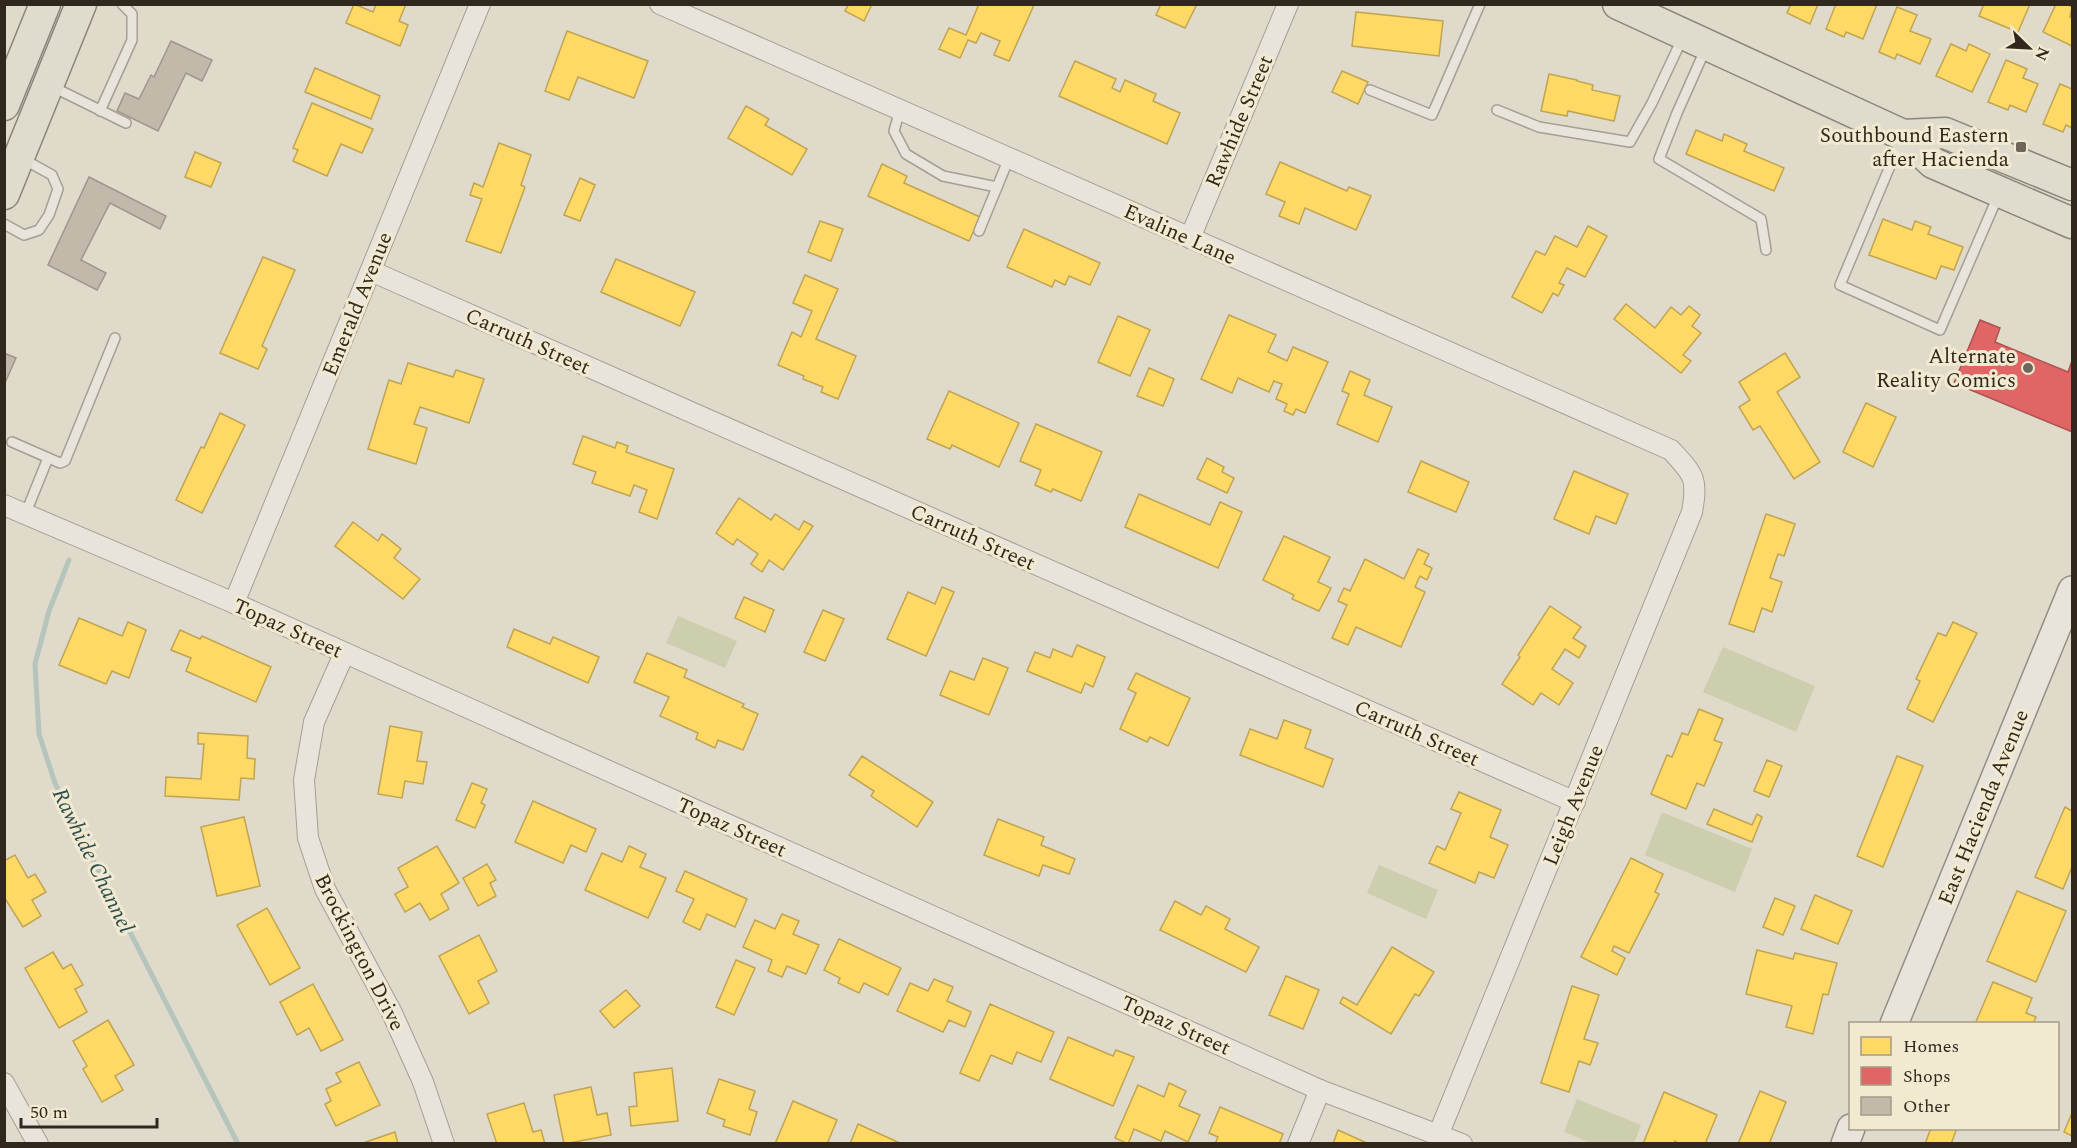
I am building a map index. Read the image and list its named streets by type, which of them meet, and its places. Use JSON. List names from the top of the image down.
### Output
{
  "streets": {
    "main road": ["East Hacienda Avenue"],
    "street": [
      "Rawhide Street",
      "Evaline Lane",
      "Emerald Avenue",
      "Carruth Street",
      "Topaz Street",
      "Leigh Avenue",
      "Brockington Drive"
    ]
  },
  "crossings": [
    ["Rawhide Street", "Evaline Lane"],
    ["Evaline Lane", "Leigh Avenue"],
    ["Emerald Avenue", "Carruth Street"],
    ["Emerald Avenue", "Topaz Street"],
    ["Carruth Street", "Leigh Avenue"],
    ["Topaz Street", "Leigh Avenue"],
    ["Topaz Street", "Brockington Drive"]
  ],
  "water": ["Rawhide Channel"],
  "places": {
    "transit": ["Southbound Eastern after Hacienda"],
    "other": ["Alternate Reality Comics"]
  },
  "legend": ["Homes", "Shops", "Other"],
  "scale_bar": "50 m",
  "north": "bottom right"
}
